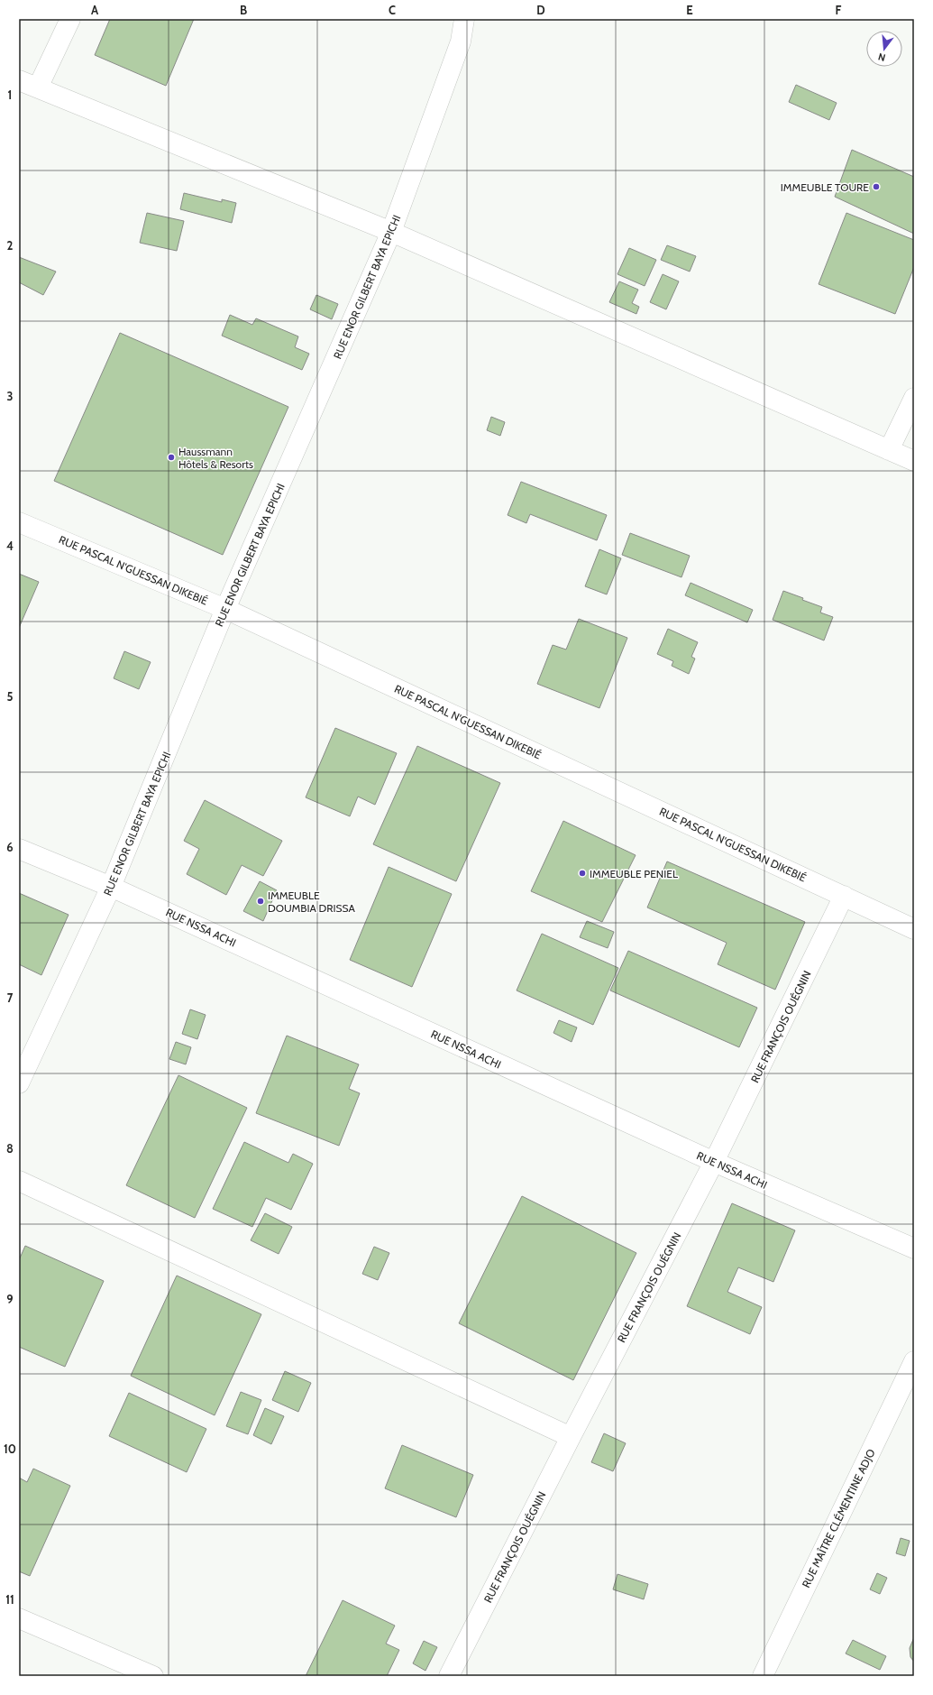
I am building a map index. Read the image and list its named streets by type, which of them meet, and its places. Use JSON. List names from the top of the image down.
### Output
{
  "streets": {
    "street": [
      "RUE ENOR GILBERT BAYA EPICHI",
      "RUE PASCAL N'GUESSAN DIKEBIÉ",
      "RUE NSSA ACHI",
      "RUE FRANÇOIS OUÉGNIN",
      "RUE MAÎTRE CLÉMENTINE ADJO"
    ]
  },
  "crossings": [
    ["RUE ENOR GILBERT BAYA EPICHI", "RUE PASCAL N'GUESSAN DIKEBIÉ"],
    ["RUE ENOR GILBERT BAYA EPICHI", "RUE NSSA ACHI"],
    ["RUE PASCAL N'GUESSAN DIKEBIÉ", "RUE FRANÇOIS OUÉGNIN"],
    ["RUE NSSA ACHI", "RUE FRANÇOIS OUÉGNIN"]
  ],
  "places": [
    "IMMEUBLE TOURE",
    "Haussmann Hôtels & Resorts",
    "IMMEUBLE PENIEL",
    "IMMEUBLE DOUMBIA DRISSA"
  ],
  "north": "bottom",
  "grid": {
    "columns": [
      "A",
      "B",
      "C",
      "D",
      "E",
      "F"
    ],
    "rows": [
      "1",
      "2",
      "3",
      "4",
      "5",
      "6",
      "7",
      "8",
      "9",
      "10",
      "11"
    ]
  }
}
